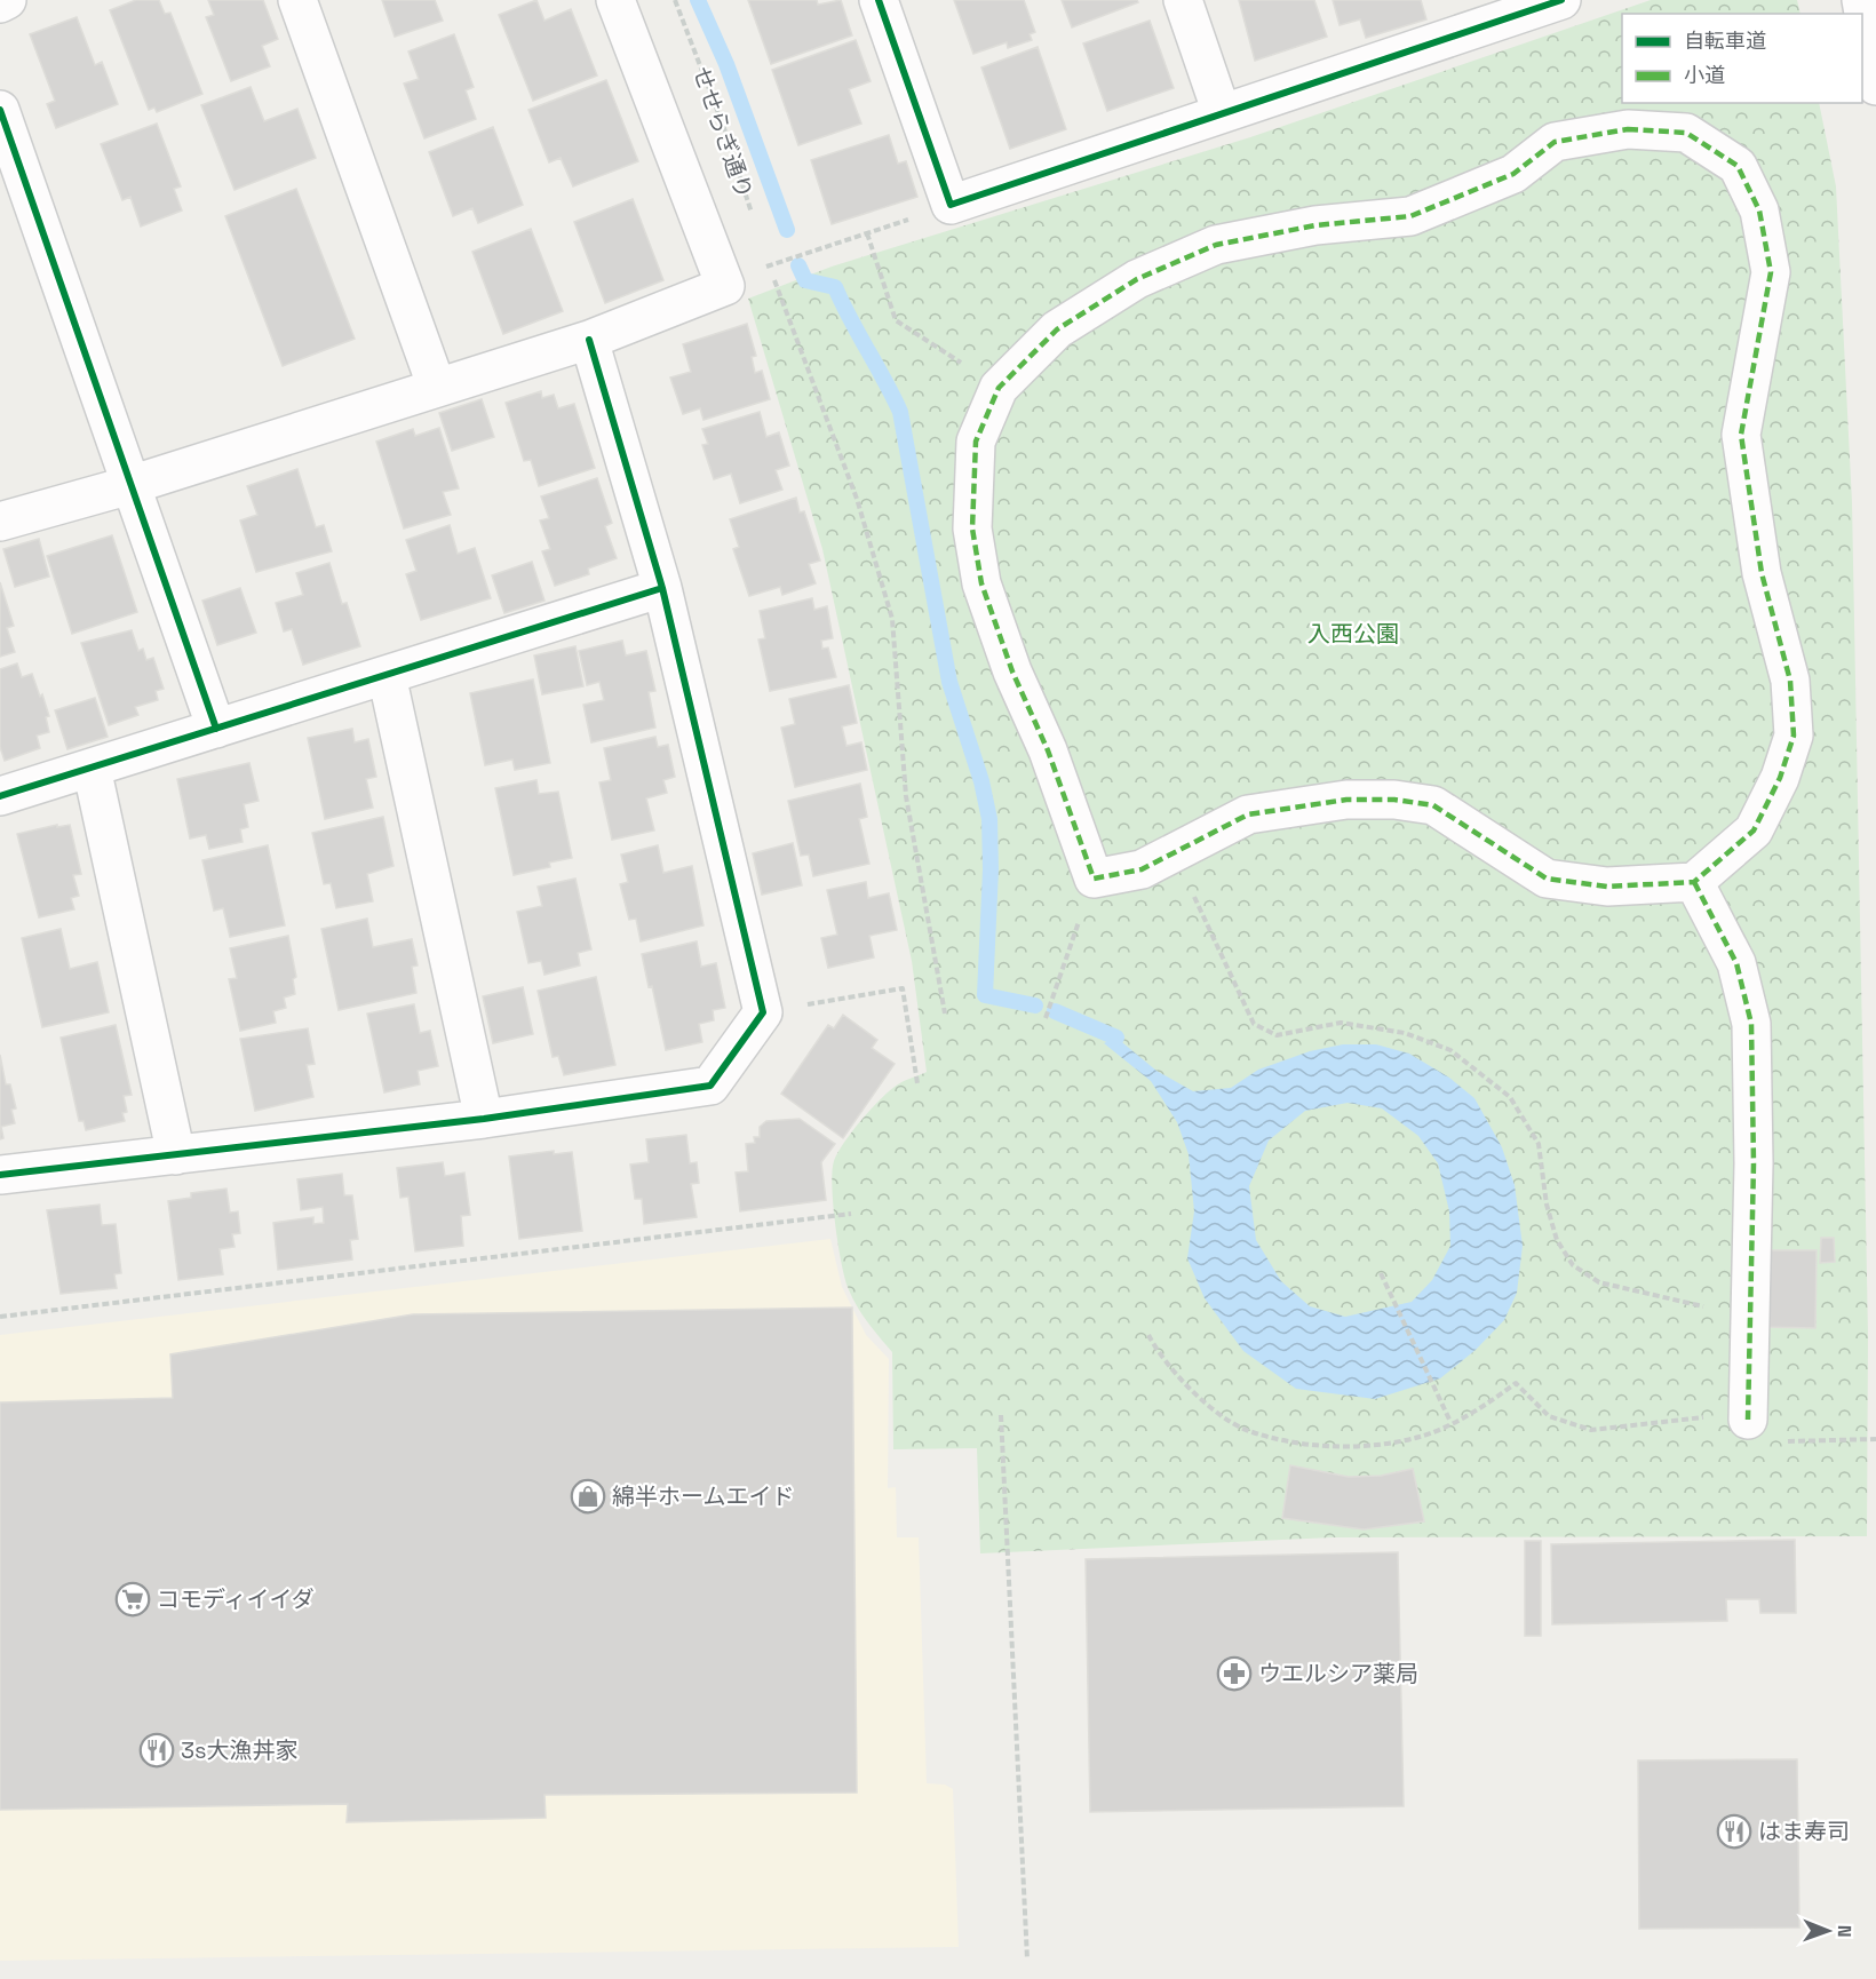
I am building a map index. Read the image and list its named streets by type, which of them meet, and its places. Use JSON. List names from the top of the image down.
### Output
{
  "streets": {
    "path": ["せせらぎ通り"]
  },
  "parks": ["入西公園"],
  "places": {
    "shop": ["綿半ホームエイド"],
    "supermarket": ["コモディイイダ"],
    "pharmacy": ["ウエルシア薬局"],
    "restaurant": ["3s大漁丼家", "はま寿司"]
  },
  "legend": ["自転車道", "小道"],
  "north": "right"
}
